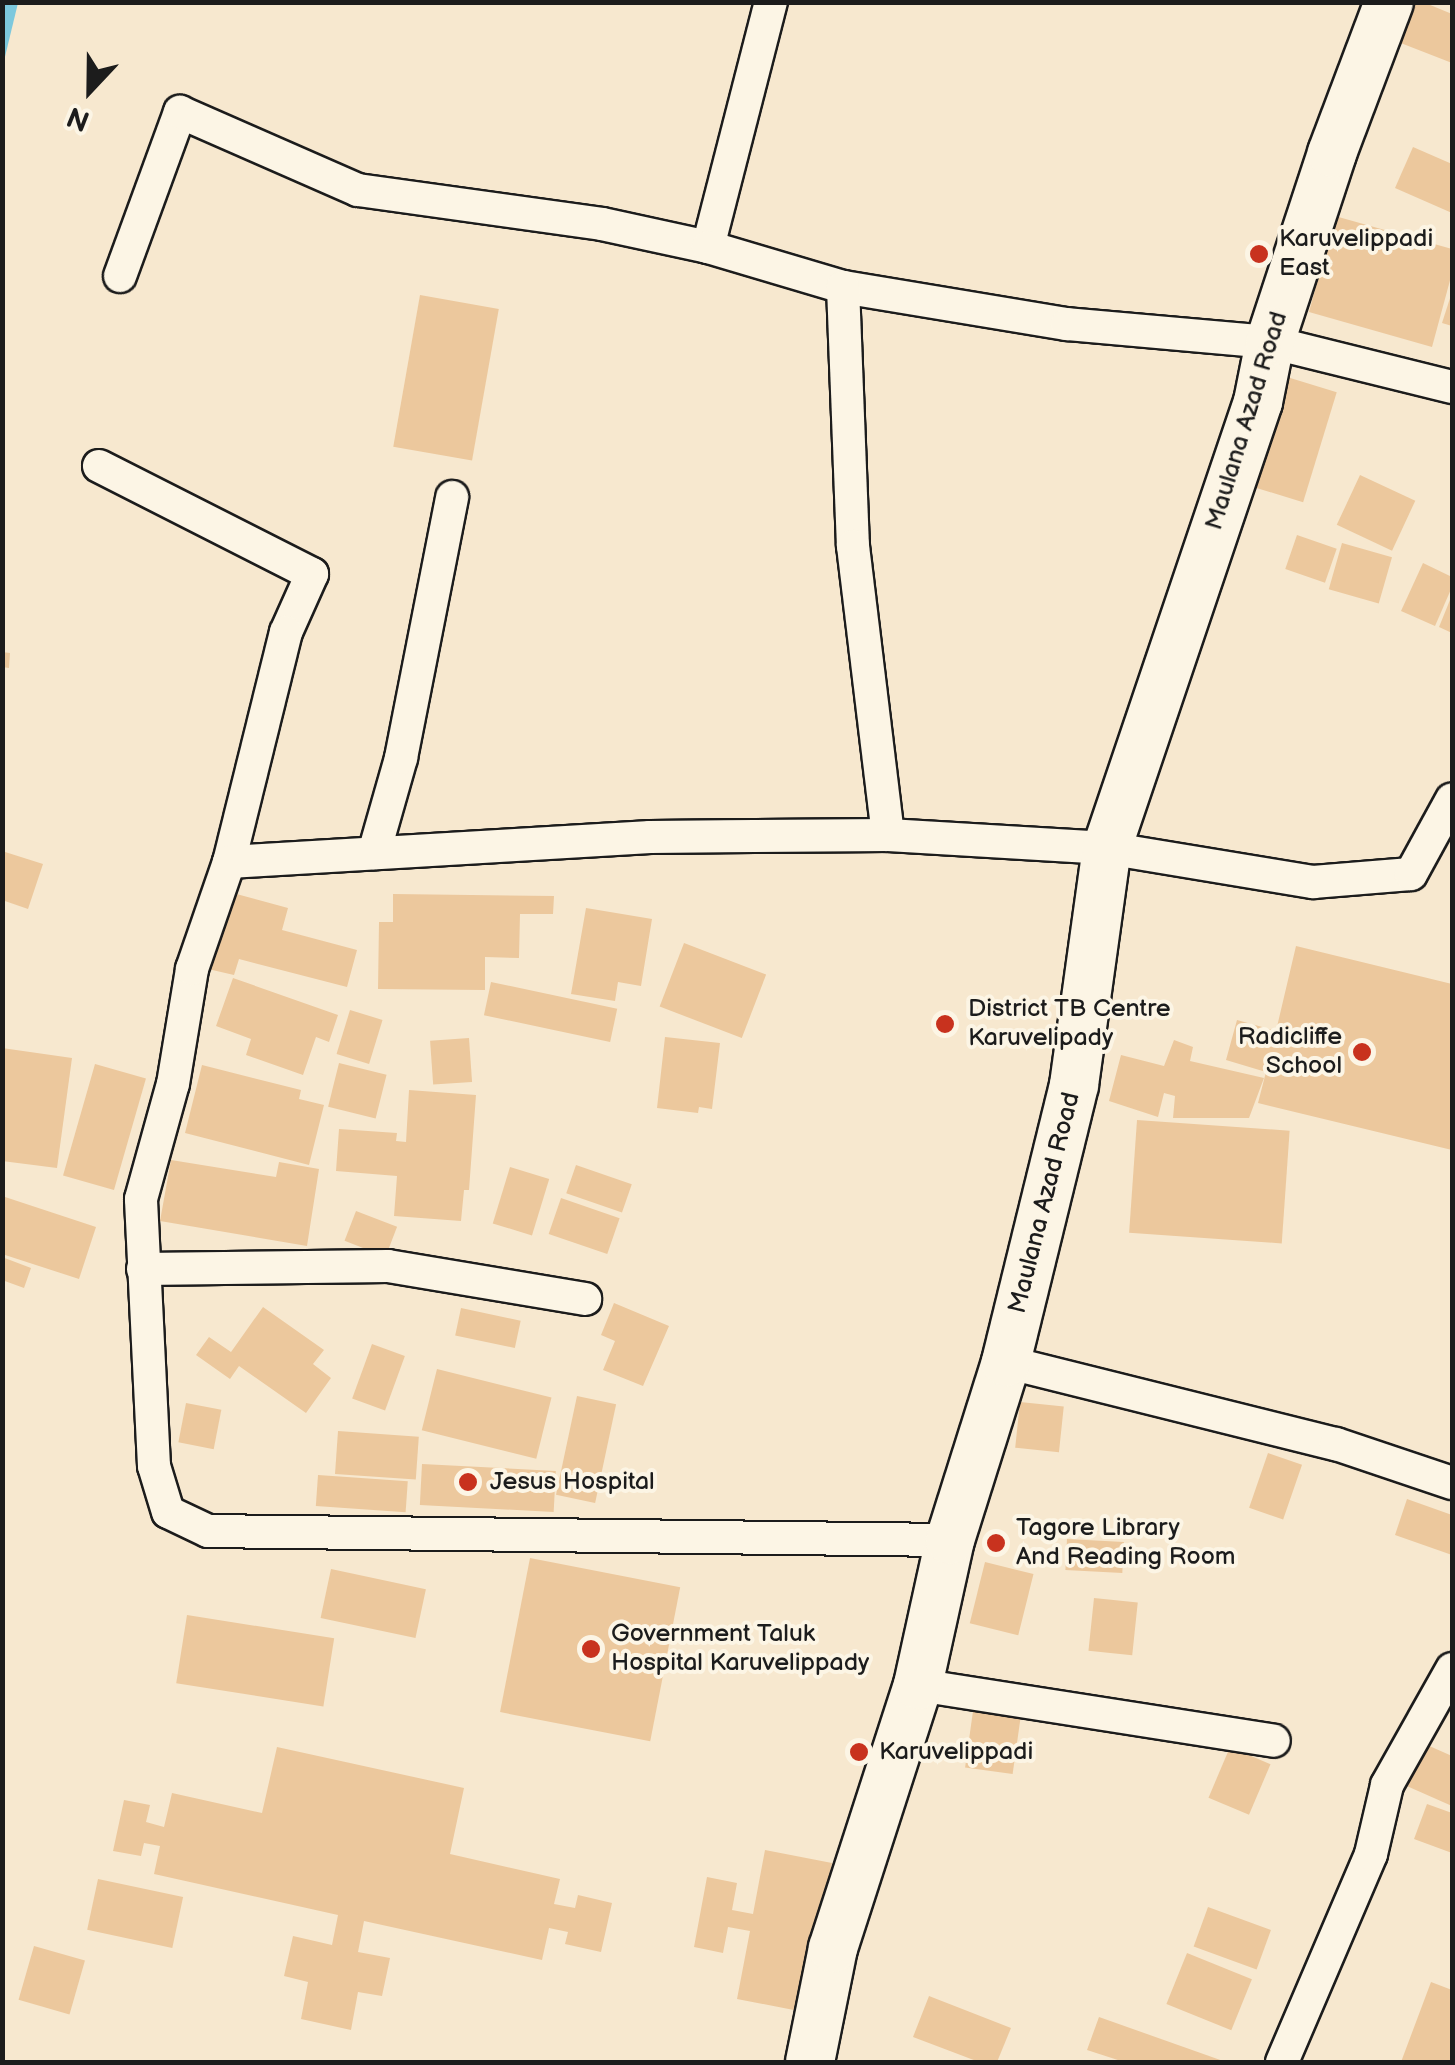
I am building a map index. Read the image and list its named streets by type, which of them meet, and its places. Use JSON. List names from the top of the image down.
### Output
{
  "streets": {
    "main road": ["Maulana Azad Road"]
  },
  "places": [
    "Karuvelippadi East",
    "District TB Centre Karuvelipady",
    "Radicliffe School",
    "Jesus Hospital",
    "Tagore Library And Reading Room",
    "Government Taluk Hospital Karuvelippady",
    "Karuvelippadi"
  ],
  "north": "bottom"
}
